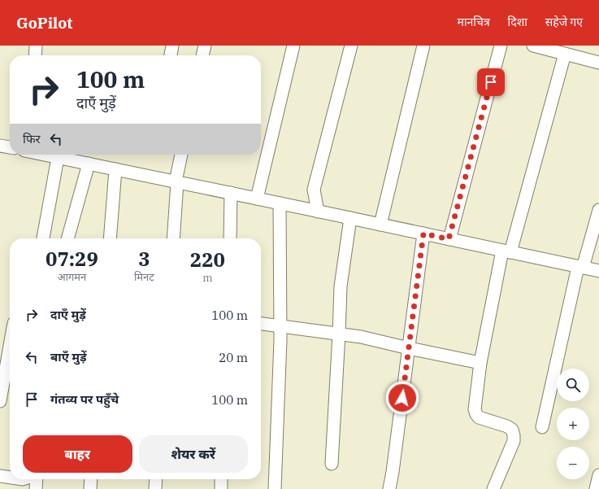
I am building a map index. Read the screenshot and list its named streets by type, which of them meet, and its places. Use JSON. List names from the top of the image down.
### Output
{
  "page": {
    "header": "GoPilot",
    "nav": ["मानचित्र", "दिशा", "सहेजे गए"],
    "turn": ["100 m", "दाएँ मुड़ें"],
    "then": "फिर",
    "eta": [
      "07:29",
      "आगमन",
      "3",
      "मिनट",
      "220",
      "m"
    ],
    "list": [
      {
        "name": "दाएँ मुड़ें",
        "value": "100 m"
      },
      {
        "name": "बाएँ मुड़ें",
        "value": "20 m"
      },
      {
        "name": "गंतव्य पर पहुँचे",
        "value": "100 m"
      }
    ],
    "map_buttons": ["+", "−"],
    "buttons": ["बाहर", "शेयर करें"]
  }
}
